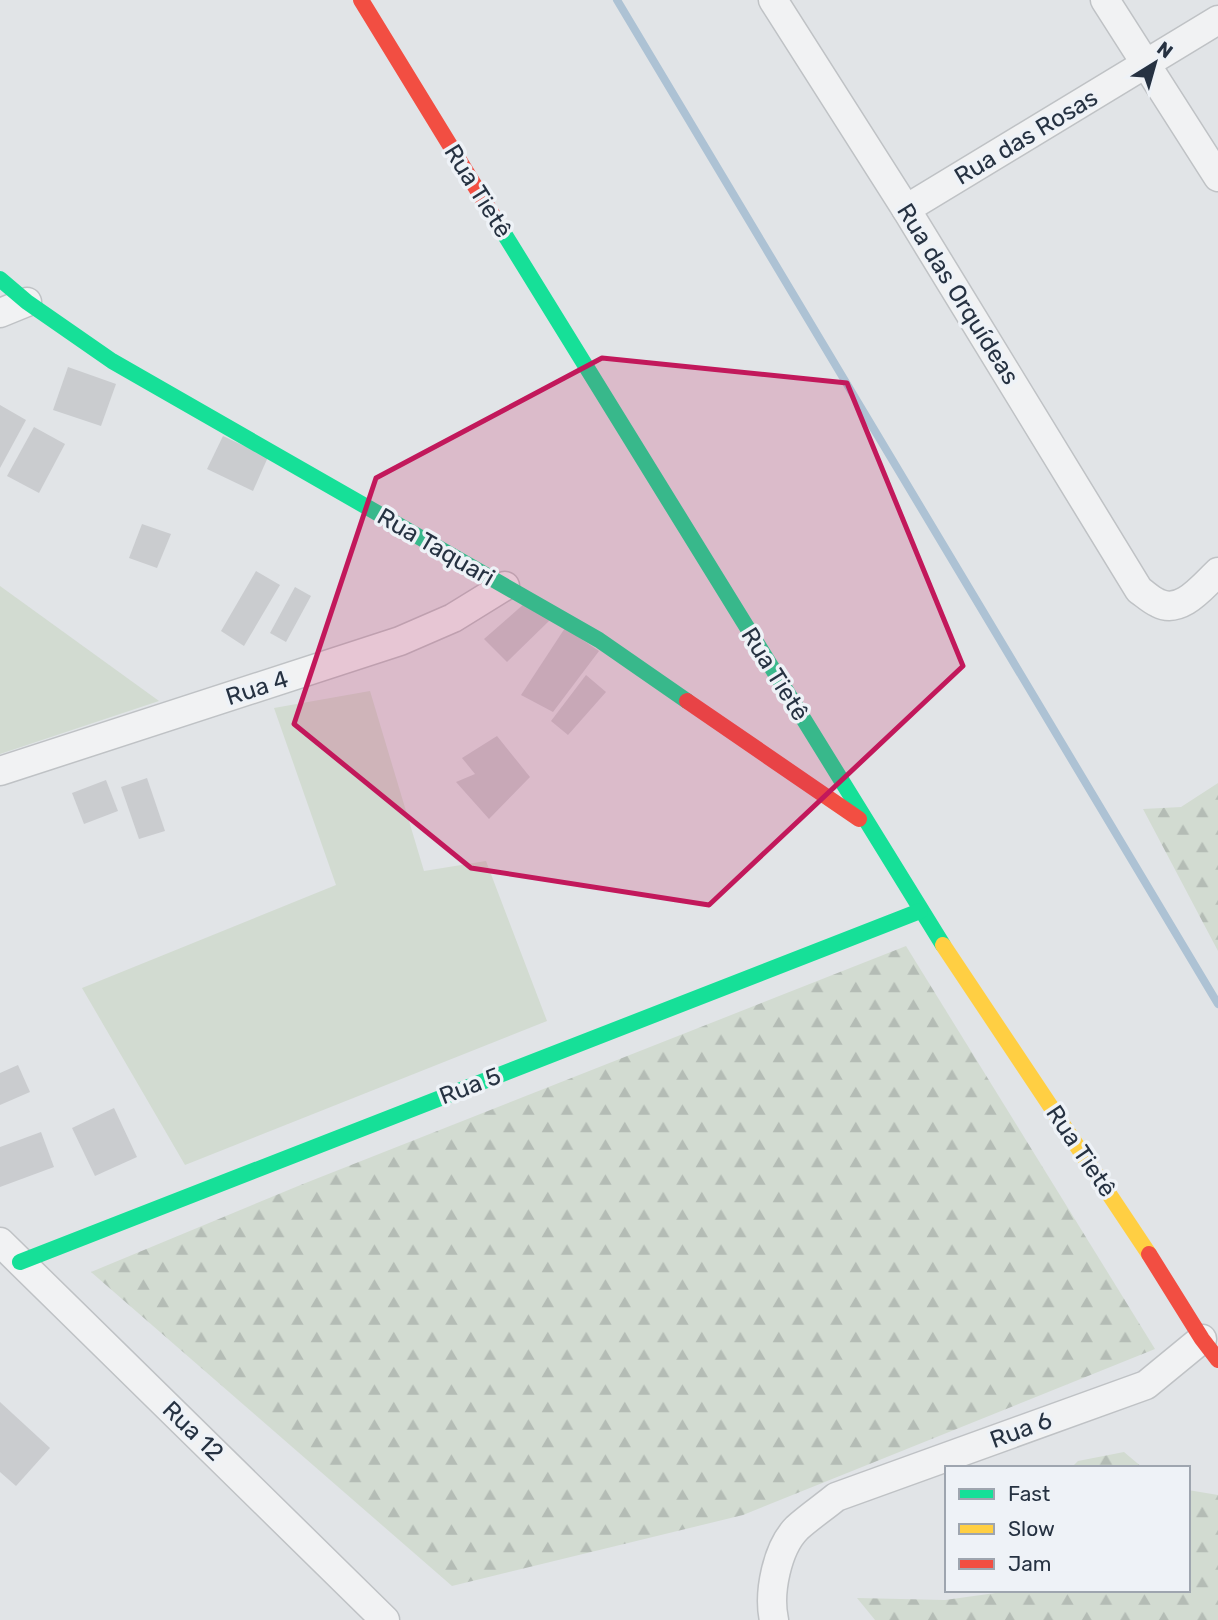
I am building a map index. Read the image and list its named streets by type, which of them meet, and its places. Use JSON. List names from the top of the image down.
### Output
{
  "streets": {
    "street": [
      "Rua das Rosas",
      "Rua Tietê",
      "Rua das Orquídeas",
      "Rua Taquari",
      "Rua 4",
      "Rua 5",
      "Rua 6",
      "Rua 12"
    ]
  },
  "crossings": [
    ["Rua das Rosas", "Rua das Orquídeas"],
    ["Rua Tietê", "Rua Taquari"],
    ["Rua Tietê", "Rua 5"],
    ["Rua Tietê", "Rua 6"],
    ["Rua Taquari", "Rua 4"],
    ["Rua 5", "Rua 12"]
  ],
  "legend": ["Fast", "Slow", "Jam"],
  "north": "top right"
}
